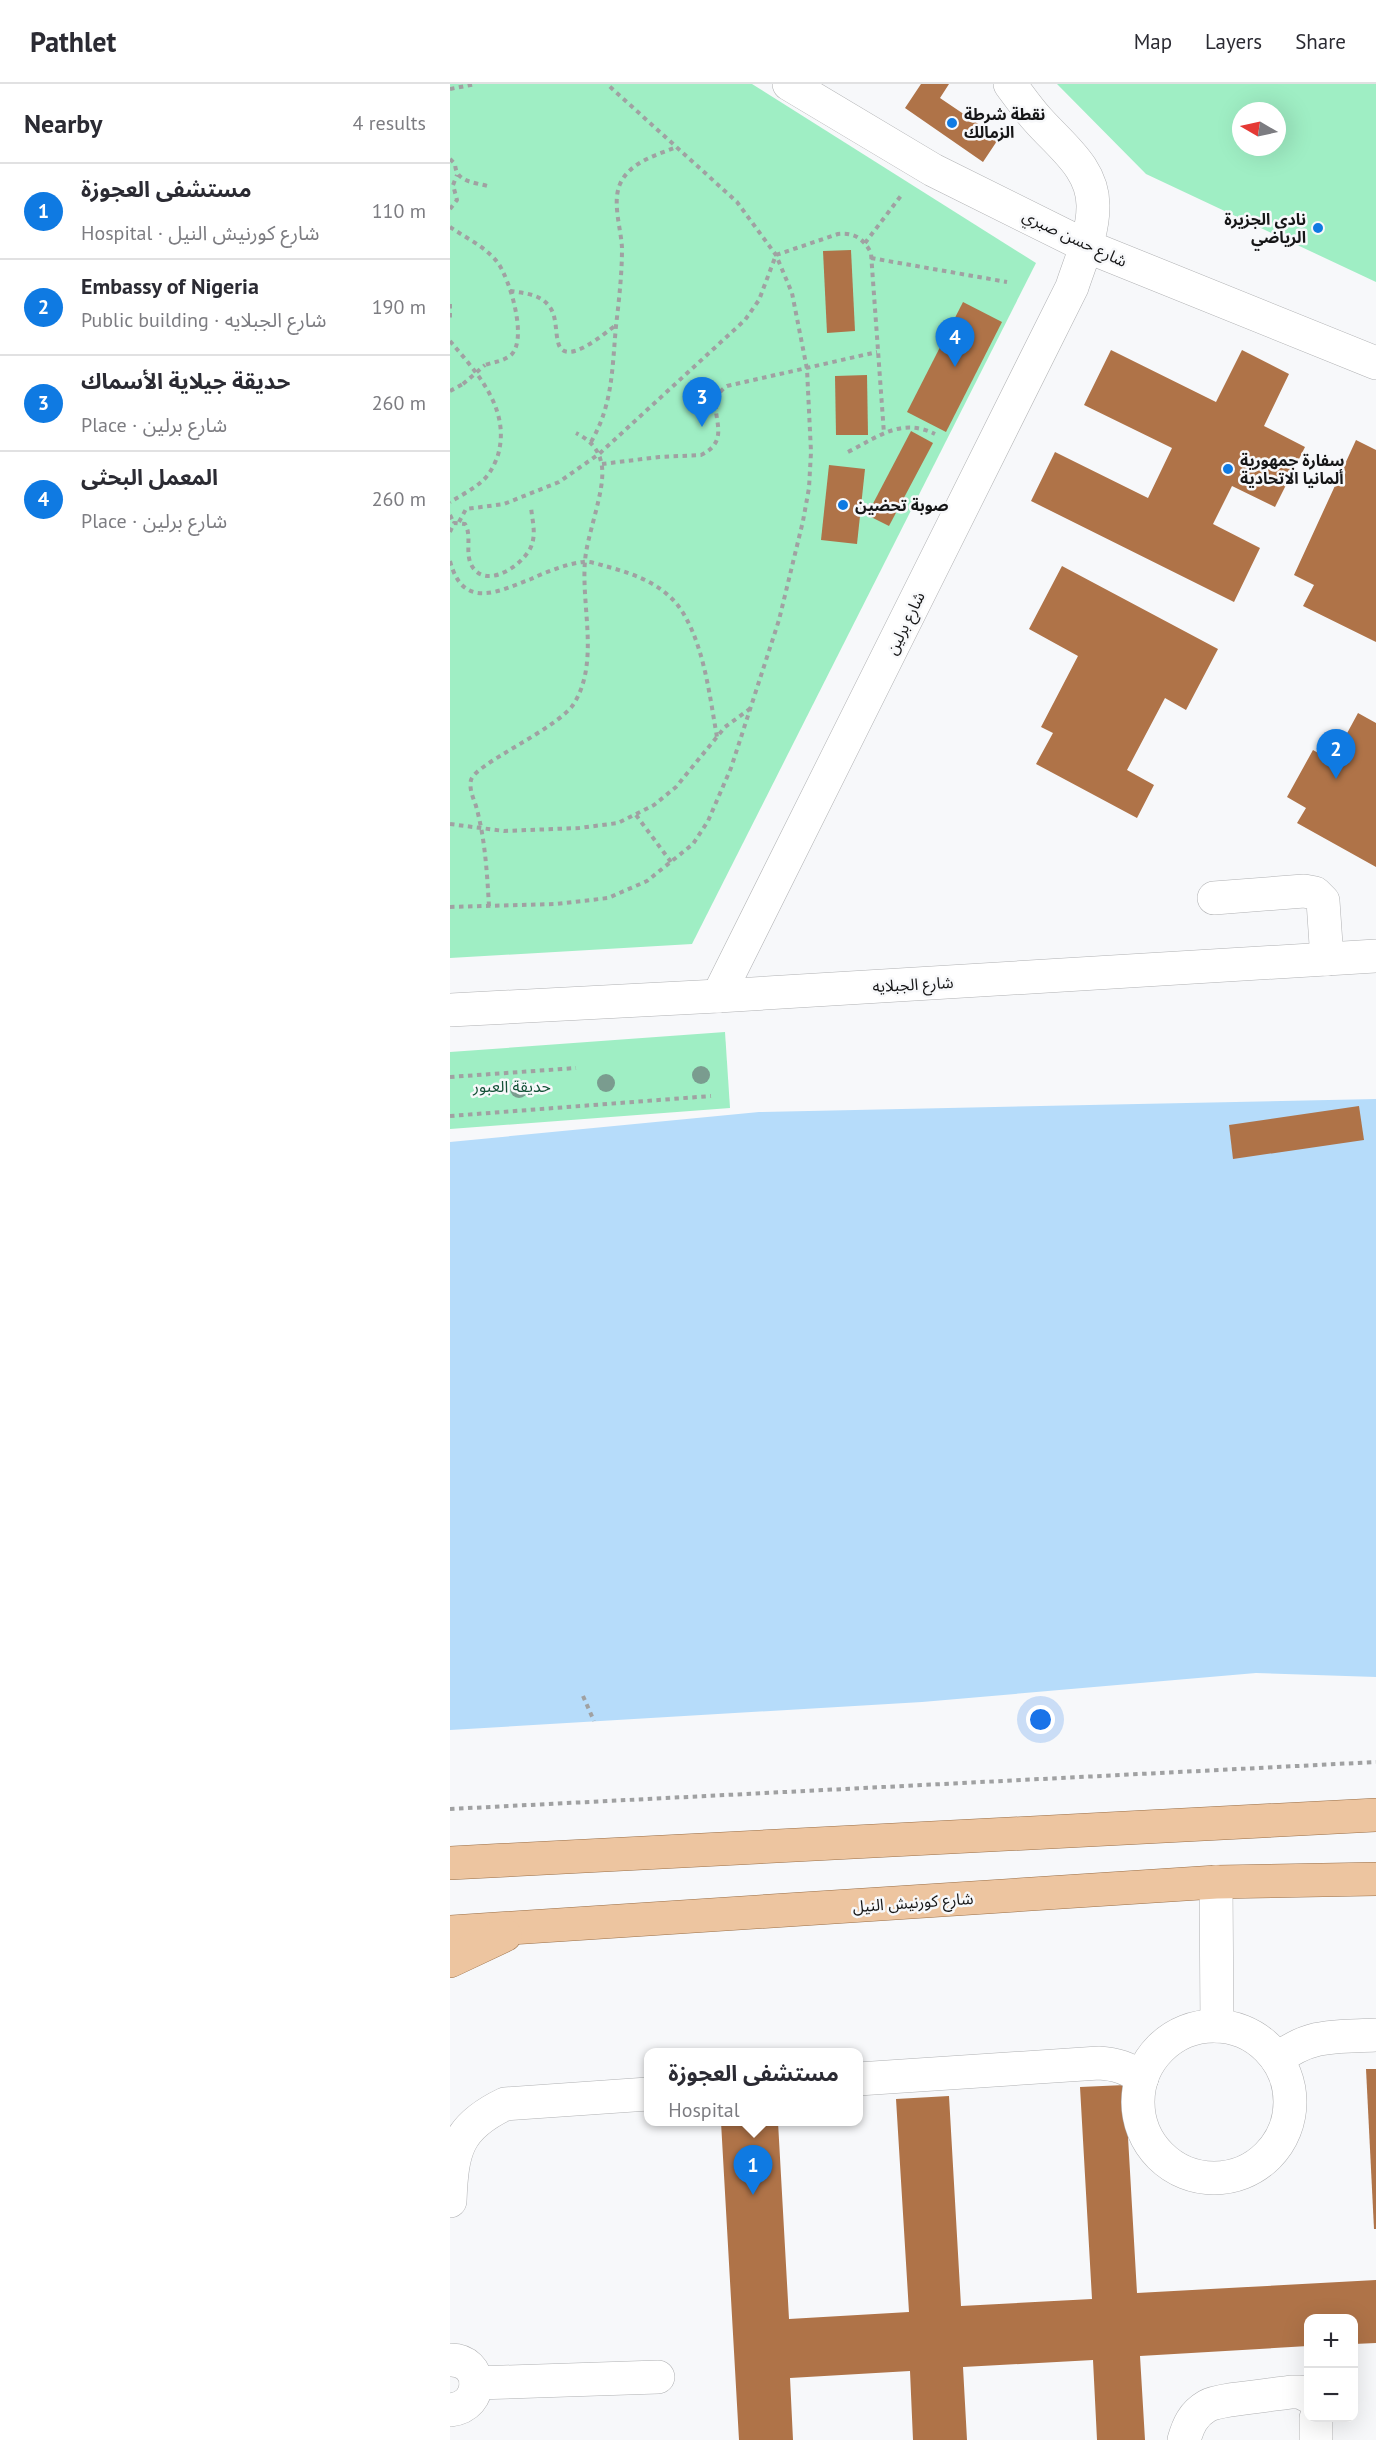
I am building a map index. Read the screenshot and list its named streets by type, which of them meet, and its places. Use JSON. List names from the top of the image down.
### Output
{
  "streets": {
    "main road": ["شارع كورنيش النيل"],
    "street": ["شارع حسن صبري", "شارع برلين", "شارع الجبلايه"]
  },
  "crossings": [
    ["شارع حسن صبري", "شارع برلين"],
    ["شارع برلين", "شارع الجبلايه"]
  ],
  "parks": ["حديقة العبور"],
  "places": [
    "نقطة شرطة الزمالك",
    "نادي الجزيرة الرياضي",
    "سفارة جمهورية ألمانيا الاتحادية",
    "صوبة تحضين"
  ],
  "north": "left",
  "page": {
    "header": "Pathlet",
    "nav": ["Map", "Layers", "Share"],
    "heading": ["Nearby", "4 results"],
    "list": [
      {
        "mark": "1",
        "name": "مستشفى العجوزة",
        "note": "Hospital · شارع كورنيش النيل",
        "value": "110 m"
      },
      {
        "mark": "2",
        "name": "Embassy of Nigeria",
        "note": "Public building · شارع الجبلايه",
        "value": "190 m"
      },
      {
        "mark": "3",
        "name": "حديقة جيلاية الأسماك",
        "note": "Place · شارع برلين",
        "value": "260 m"
      },
      {
        "mark": "4",
        "name": "المعمل البحثى",
        "note": "Place · شارع برلين",
        "value": "260 m"
      }
    ],
    "pins": [
      "4",
      "3",
      "2",
      "1"
    ],
    "popup": ["مستشفى العجوزة", "Hospital"],
    "map_buttons": ["+", "−"]
  }
}
